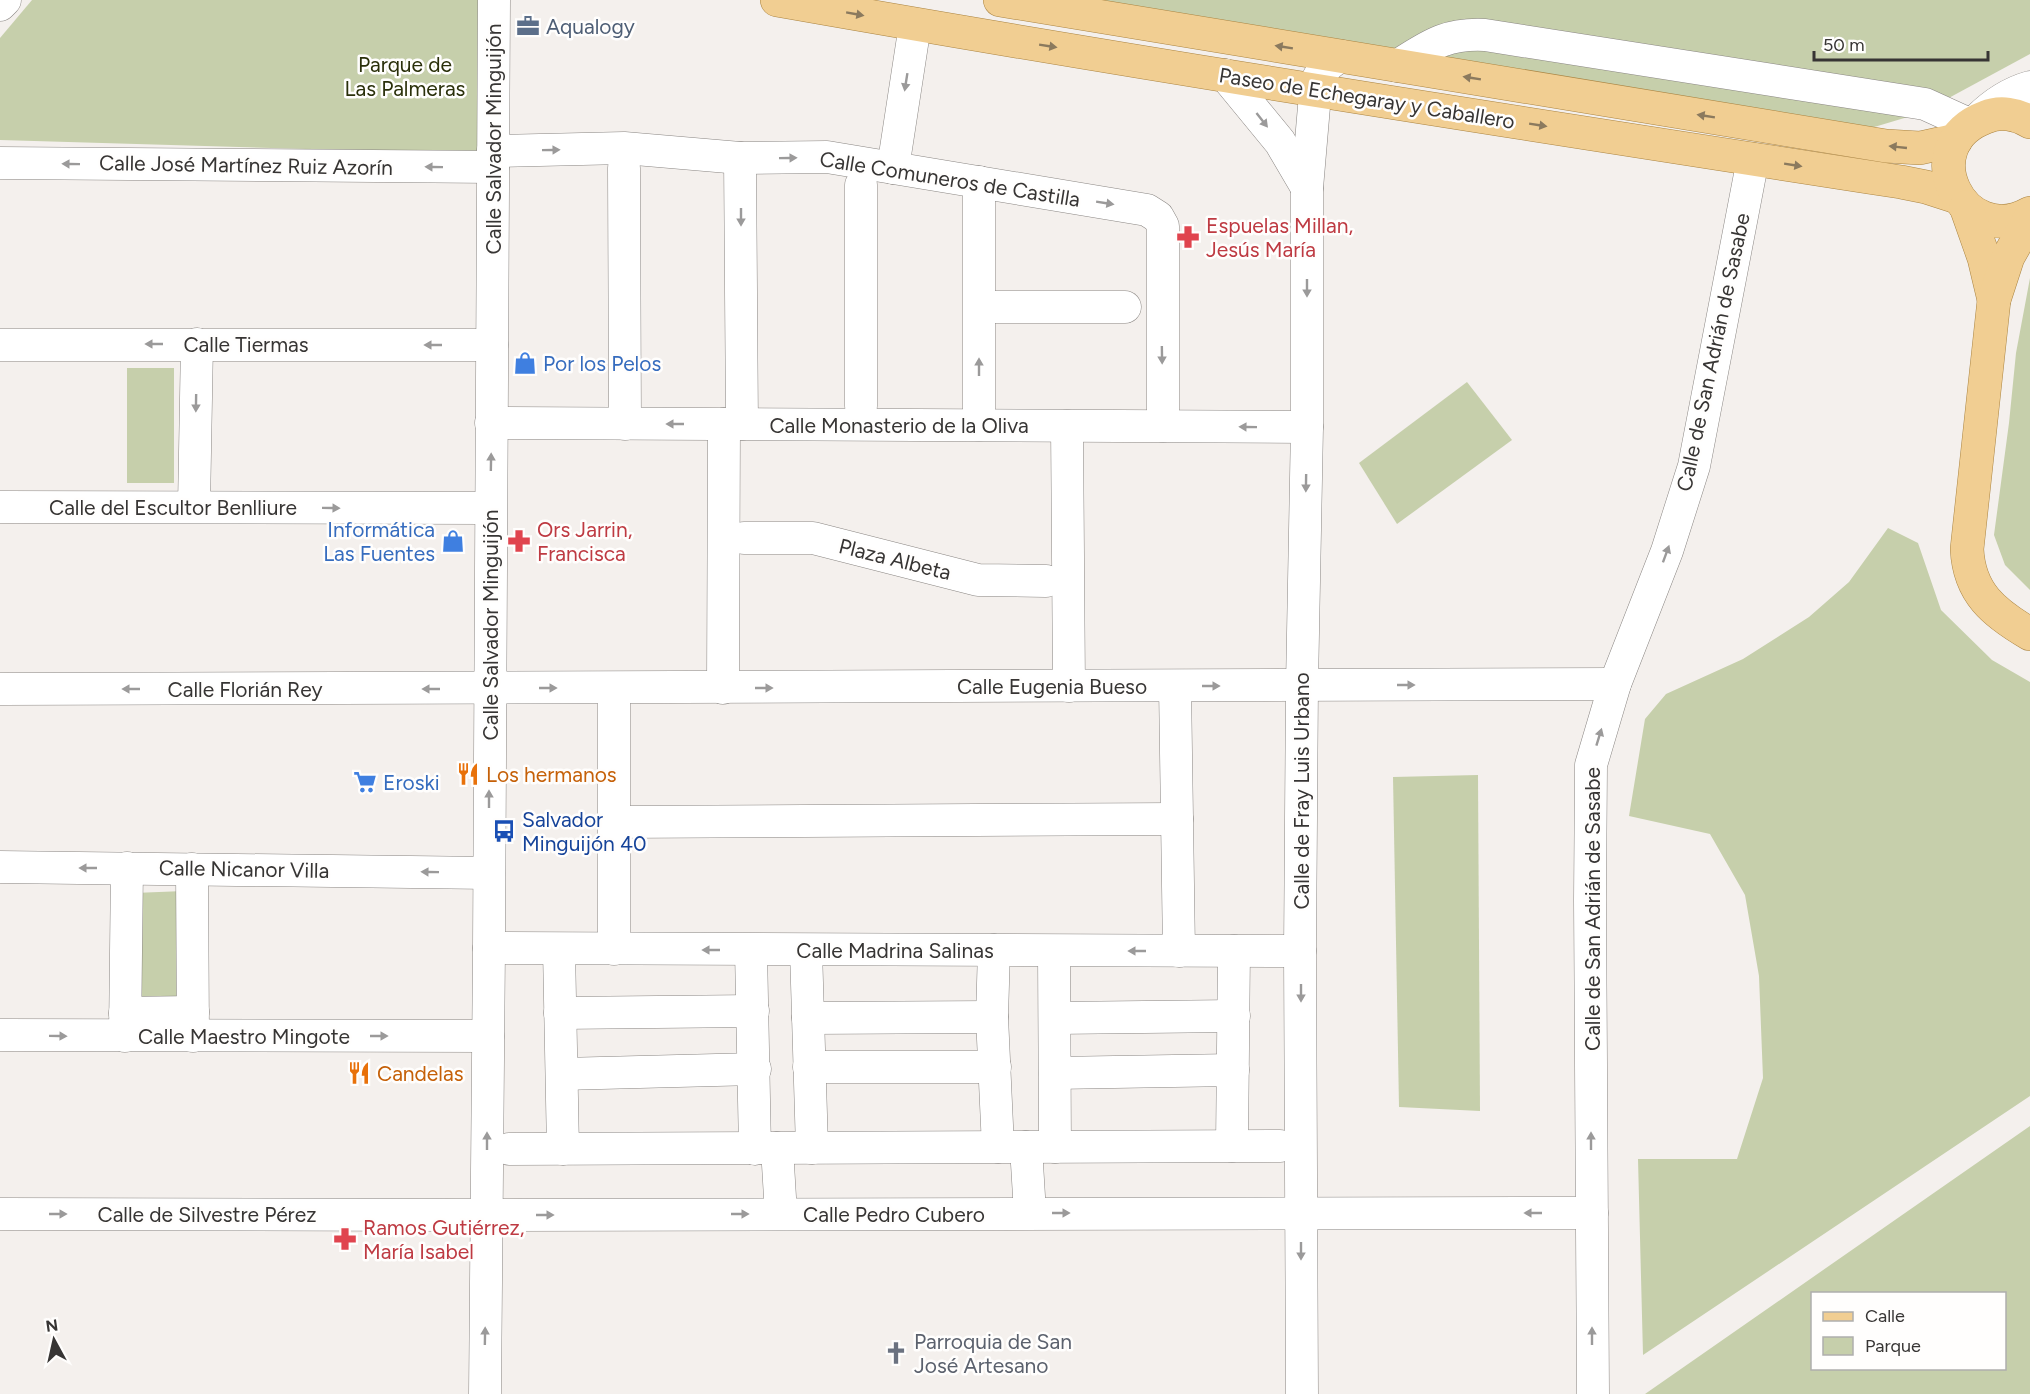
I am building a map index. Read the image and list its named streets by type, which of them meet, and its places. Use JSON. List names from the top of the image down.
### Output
{
  "streets": {
    "main road": ["Paseo de Echegaray y Caballero"],
    "street": [
      "Calle Salvador Minguijón",
      "Calle José Martínez Ruiz Azorín",
      "Calle Comuneros de Castilla",
      "Calle Tiermas",
      "Calle de San Adrián de Sasabe",
      "Calle Monasterio de la Oliva",
      "Calle del Escultor Benlliure",
      "Plaza Albeta",
      "Calle Eugenia Bueso",
      "Calle Florián Rey",
      "Calle de Fray Luis Urbano",
      "Calle Nicanor Villa",
      "Calle Madrina Salinas",
      "Calle Maestro Mingote",
      "Calle de Silvestre Pérez",
      "Calle Pedro Cubero"
    ]
  },
  "crossings": [
    ["Paseo de Echegaray y Caballero", "Calle de San Adrián de Sasabe"],
    ["Paseo de Echegaray y Caballero", "Calle de Fray Luis Urbano"],
    ["Calle Salvador Minguijón", "Calle José Martínez Ruiz Azorín"],
    ["Calle Salvador Minguijón", "Calle Comuneros de Castilla"],
    ["Calle Salvador Minguijón", "Calle Tiermas"],
    ["Calle Salvador Minguijón", "Calle Monasterio de la Oliva"],
    ["Calle Salvador Minguijón", "Calle del Escultor Benlliure"],
    ["Calle Salvador Minguijón", "Calle Eugenia Bueso"],
    ["Calle Salvador Minguijón", "Calle Florián Rey"],
    ["Calle Salvador Minguijón", "Calle Nicanor Villa"],
    ["Calle Salvador Minguijón", "Calle Madrina Salinas"],
    ["Calle Salvador Minguijón", "Calle Maestro Mingote"],
    ["Calle Salvador Minguijón", "Calle de Silvestre Pérez"],
    ["Calle Salvador Minguijón", "Calle Pedro Cubero"],
    ["Calle José Martínez Ruiz Azorín", "Calle Comuneros de Castilla"],
    ["Calle Comuneros de Castilla", "Calle Monasterio de la Oliva"],
    ["Calle de San Adrián de Sasabe", "Calle Eugenia Bueso"],
    ["Calle de San Adrián de Sasabe", "Calle Pedro Cubero"],
    ["Calle Monasterio de la Oliva", "Calle de Fray Luis Urbano"],
    ["Calle Eugenia Bueso", "Calle Florián Rey"],
    ["Calle Eugenia Bueso", "Calle de Fray Luis Urbano"],
    ["Calle de Fray Luis Urbano", "Calle Madrina Salinas"],
    ["Calle de Fray Luis Urbano", "Calle Pedro Cubero"],
    ["Calle de Silvestre Pérez", "Calle Pedro Cubero"]
  ],
  "one_way": [
    "Calle José Martínez Ruiz Azorín",
    "Calle Comuneros de Castilla",
    "Calle Tiermas",
    "Calle de San Adrián de Sasabe",
    "Calle del Escultor Benlliure",
    "Calle Florián Rey",
    "Calle Nicanor Villa",
    "Calle Maestro Mingote",
    "Calle de Silvestre Pérez"
  ],
  "parks": ["Parque de Las Palmeras"],
  "places": {
    "office": ["Aqualogy"],
    "pharmacy": ["Espuelas Millan, Jesús María", "Ors Jarrin, Francisca", "Ramos Gutiérrez, María Isabel"],
    "shop": ["Por los Pelos", "Informática Las Fuentes"],
    "restaurant": ["Los hermanos", "Candelas"],
    "supermarket": ["Eroski"],
    "bus stop": ["Salvador Minguijón 40"],
    "church": ["Parroquia de San José Artesano"]
  },
  "legend": ["Calle", "Parque"],
  "scale_bar": "50 m",
  "north": "top"
}
